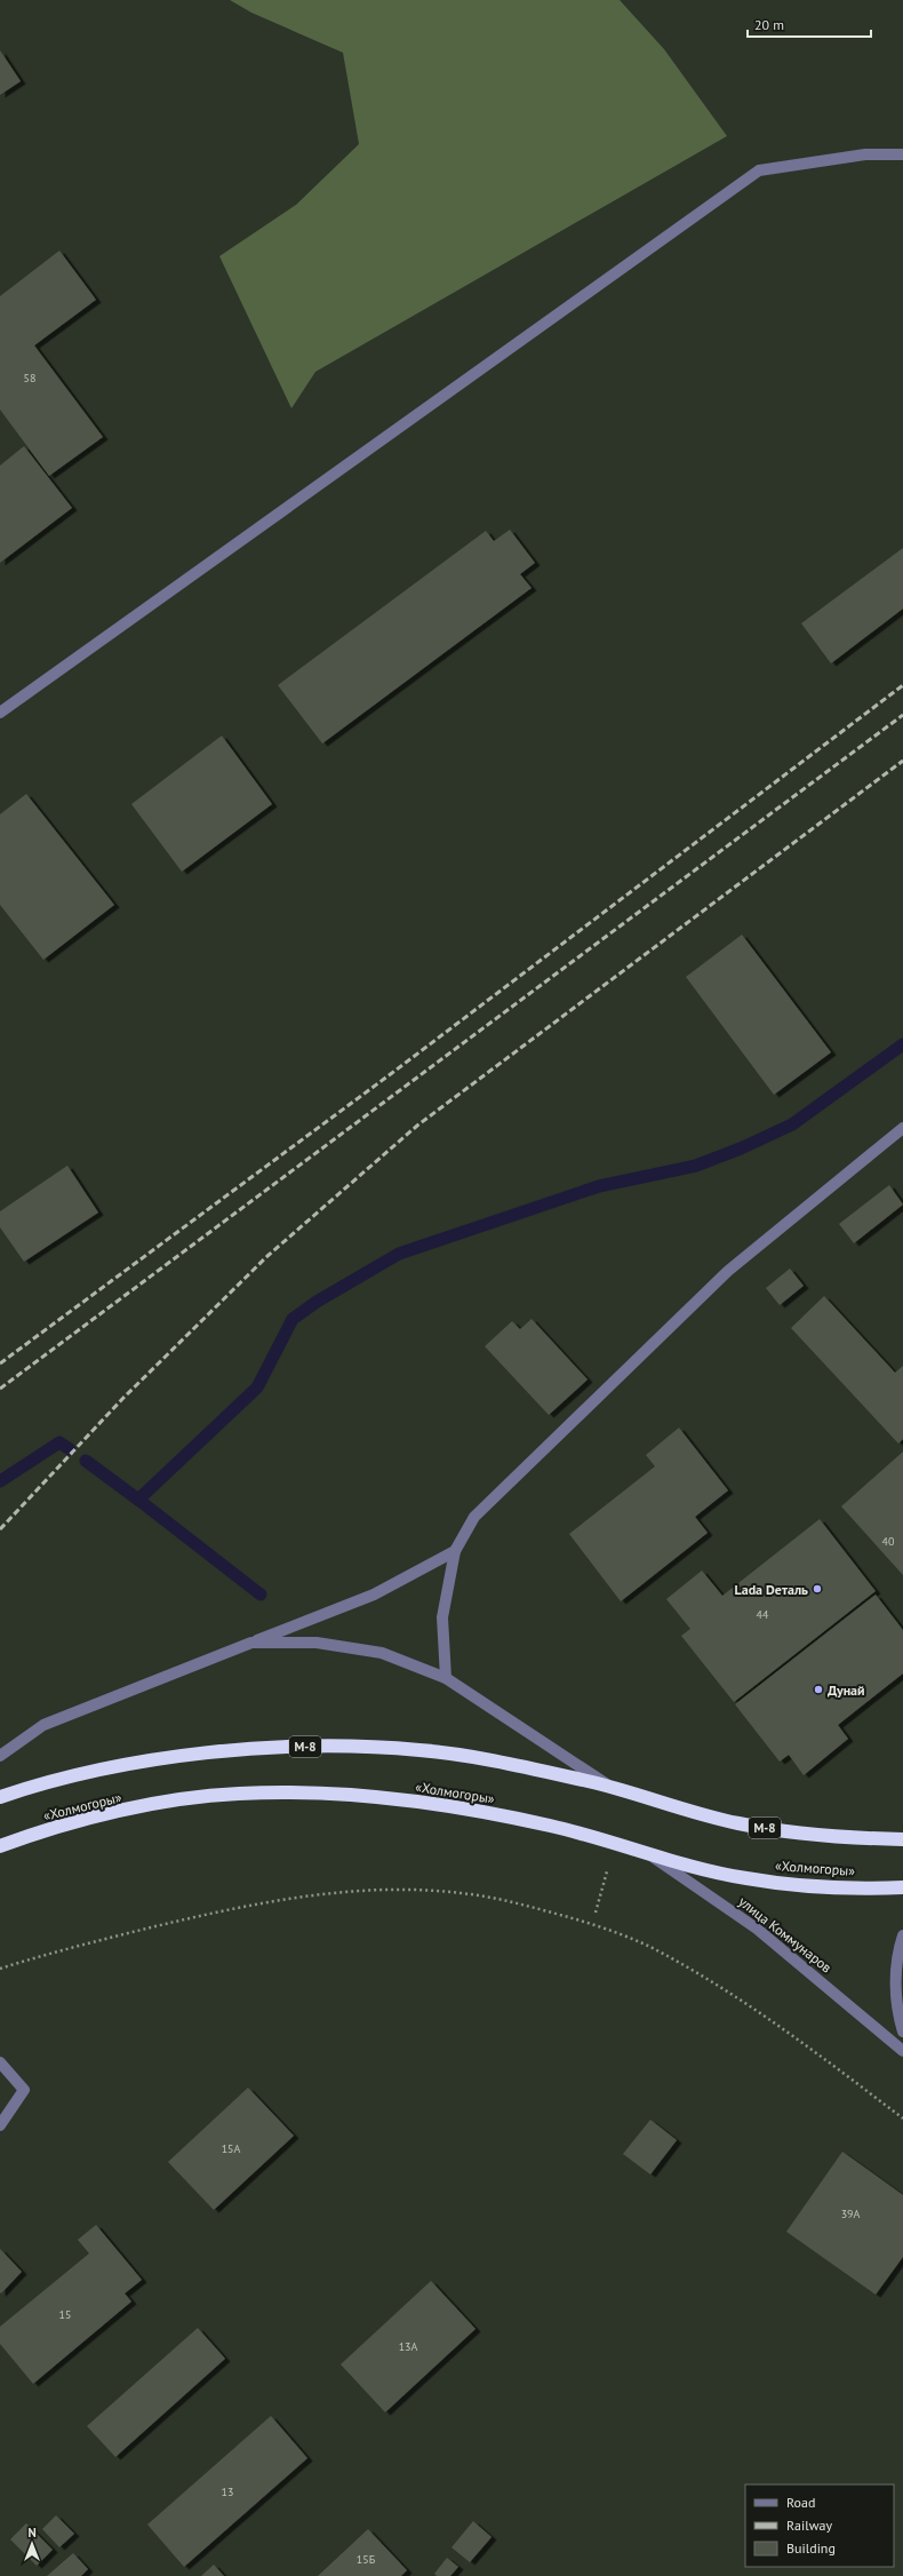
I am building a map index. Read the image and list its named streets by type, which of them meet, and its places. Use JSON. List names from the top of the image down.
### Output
{
  "streets": {
    "highway": ["М-8", "«Холмогоры»"],
    "street": ["улица Коммунаров"]
  },
  "crossings": [
    ["«Холмогоры»", "улица Коммунаров"]
  ],
  "places": ["Lada Dеталь", "Дунай"],
  "house_numbers": [
    "58",
    "40",
    "44",
    "15А",
    "39А",
    "15",
    "13А",
    "13",
    "15Б"
  ],
  "legend": ["Road", "Railway", "Building"],
  "scale_bar": "20 m",
  "north": "top"
}
